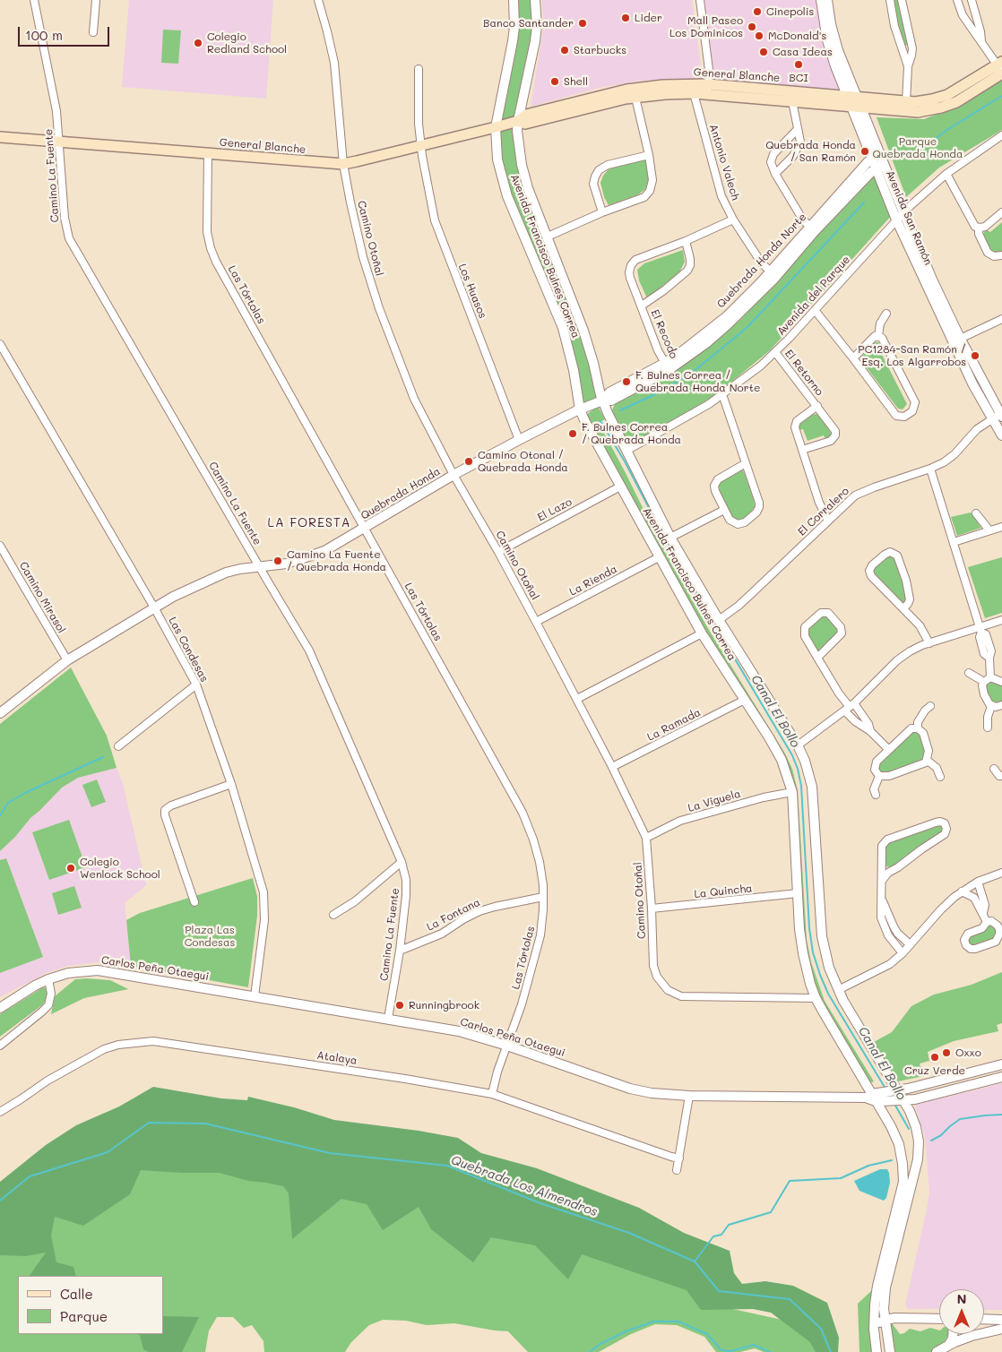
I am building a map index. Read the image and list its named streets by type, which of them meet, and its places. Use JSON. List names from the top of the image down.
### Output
{
  "streets": {
    "main road": ["General Blanche"],
    "street": [
      "Antonio Valech",
      "Camino La Fuente",
      "Avenida San Ramón",
      "Camino Otoñal",
      "Avenida Francisco Bulnes Correa",
      "Quebrada Honda Norte",
      "Los Huasos",
      "Las Tórtolas",
      "Avenida del Parque",
      "El Recodo",
      "El Retorno",
      "Quebrada Honda",
      "El Lazo",
      "El Corralero",
      "La Rienda",
      "Camino Mirasol",
      "Las Condesas",
      "La Ramada",
      "La Viguela",
      "La Quincha",
      "La Fontana",
      "Carlos Peña Otaegui",
      "Atalaya"
    ]
  },
  "crossings": [
    ["General Blanche", "Antonio Valech"],
    ["General Blanche", "Camino La Fuente"],
    ["General Blanche", "Avenida San Ramón"],
    ["General Blanche", "Camino Otoñal"],
    ["General Blanche", "Avenida Francisco Bulnes Correa"],
    ["General Blanche", "Los Huasos"],
    ["General Blanche", "Las Tórtolas"],
    ["Antonio Valech", "Quebrada Honda Norte"],
    ["Antonio Valech", "El Recodo"],
    ["Camino La Fuente", "Quebrada Honda"],
    ["Camino La Fuente", "La Fontana"],
    ["Camino La Fuente", "Carlos Peña Otaegui"],
    ["Avenida San Ramón", "Quebrada Honda Norte"],
    ["Avenida San Ramón", "Avenida del Parque"],
    ["Avenida San Ramón", "El Corralero"],
    ["Camino Otoñal", "Avenida Francisco Bulnes Correa"],
    ["Camino Otoñal", "Quebrada Honda"],
    ["Camino Otoñal", "El Lazo"],
    ["Camino Otoñal", "La Rienda"],
    ["Camino Otoñal", "La Ramada"],
    ["Camino Otoñal", "La Viguela"],
    ["Camino Otoñal", "La Quincha"],
    ["Avenida Francisco Bulnes Correa", "Quebrada Honda Norte"],
    ["Avenida Francisco Bulnes Correa", "Avenida del Parque"],
    ["Avenida Francisco Bulnes Correa", "Quebrada Honda"],
    ["Avenida Francisco Bulnes Correa", "El Lazo"],
    ["Avenida Francisco Bulnes Correa", "El Corralero"],
    ["Avenida Francisco Bulnes Correa", "La Rienda"],
    ["Avenida Francisco Bulnes Correa", "La Ramada"],
    ["Avenida Francisco Bulnes Correa", "La Viguela"],
    ["Avenida Francisco Bulnes Correa", "La Quincha"],
    ["Avenida Francisco Bulnes Correa", "Carlos Peña Otaegui"],
    ["Quebrada Honda Norte", "El Recodo"],
    ["Quebrada Honda Norte", "Quebrada Honda"],
    ["Los Huasos", "Quebrada Honda"],
    ["Las Tórtolas", "Quebrada Honda"],
    ["Las Tórtolas", "La Fontana"],
    ["Las Tórtolas", "Carlos Peña Otaegui"],
    ["Las Tórtolas", "Atalaya"],
    ["Avenida del Parque", "El Retorno"],
    ["El Retorno", "El Corralero"],
    ["Quebrada Honda", "Camino Mirasol"],
    ["Quebrada Honda", "Las Condesas"],
    ["Las Condesas", "Carlos Peña Otaegui"]
  ],
  "districts": ["LA FORESTA"],
  "water": ["Canal El Bollo", "Quebrada Los Almendros"],
  "parks": ["Parque Quebrada Honda", "Plaza Las Condesas"],
  "places": [
    "Cinepolis",
    "Lider",
    "Banco Santander",
    "Mall Paseo Los Dominicos",
    "McDonald's",
    "Colegio Redland School",
    "Starbucks",
    "Casa Ideas",
    "BCI",
    "Shell",
    "Quebrada Honda / San Ramón",
    "PC1284-San Ramón / Esq. Los Algarrobos",
    "F. Bulnes Correa / Quebrada Honda Norte",
    "F. Bulnes Correa / Quebrada Honda",
    "Camino Otonal / Quebrada Honda",
    "Camino La Fuente / Quebrada Honda",
    "Colegio Wenlock School",
    "Runningbrook",
    "Oxxo",
    "Cruz Verde"
  ],
  "legend": ["Calle", "Parque"],
  "scale_bar": "100 m",
  "north": "top"
}
